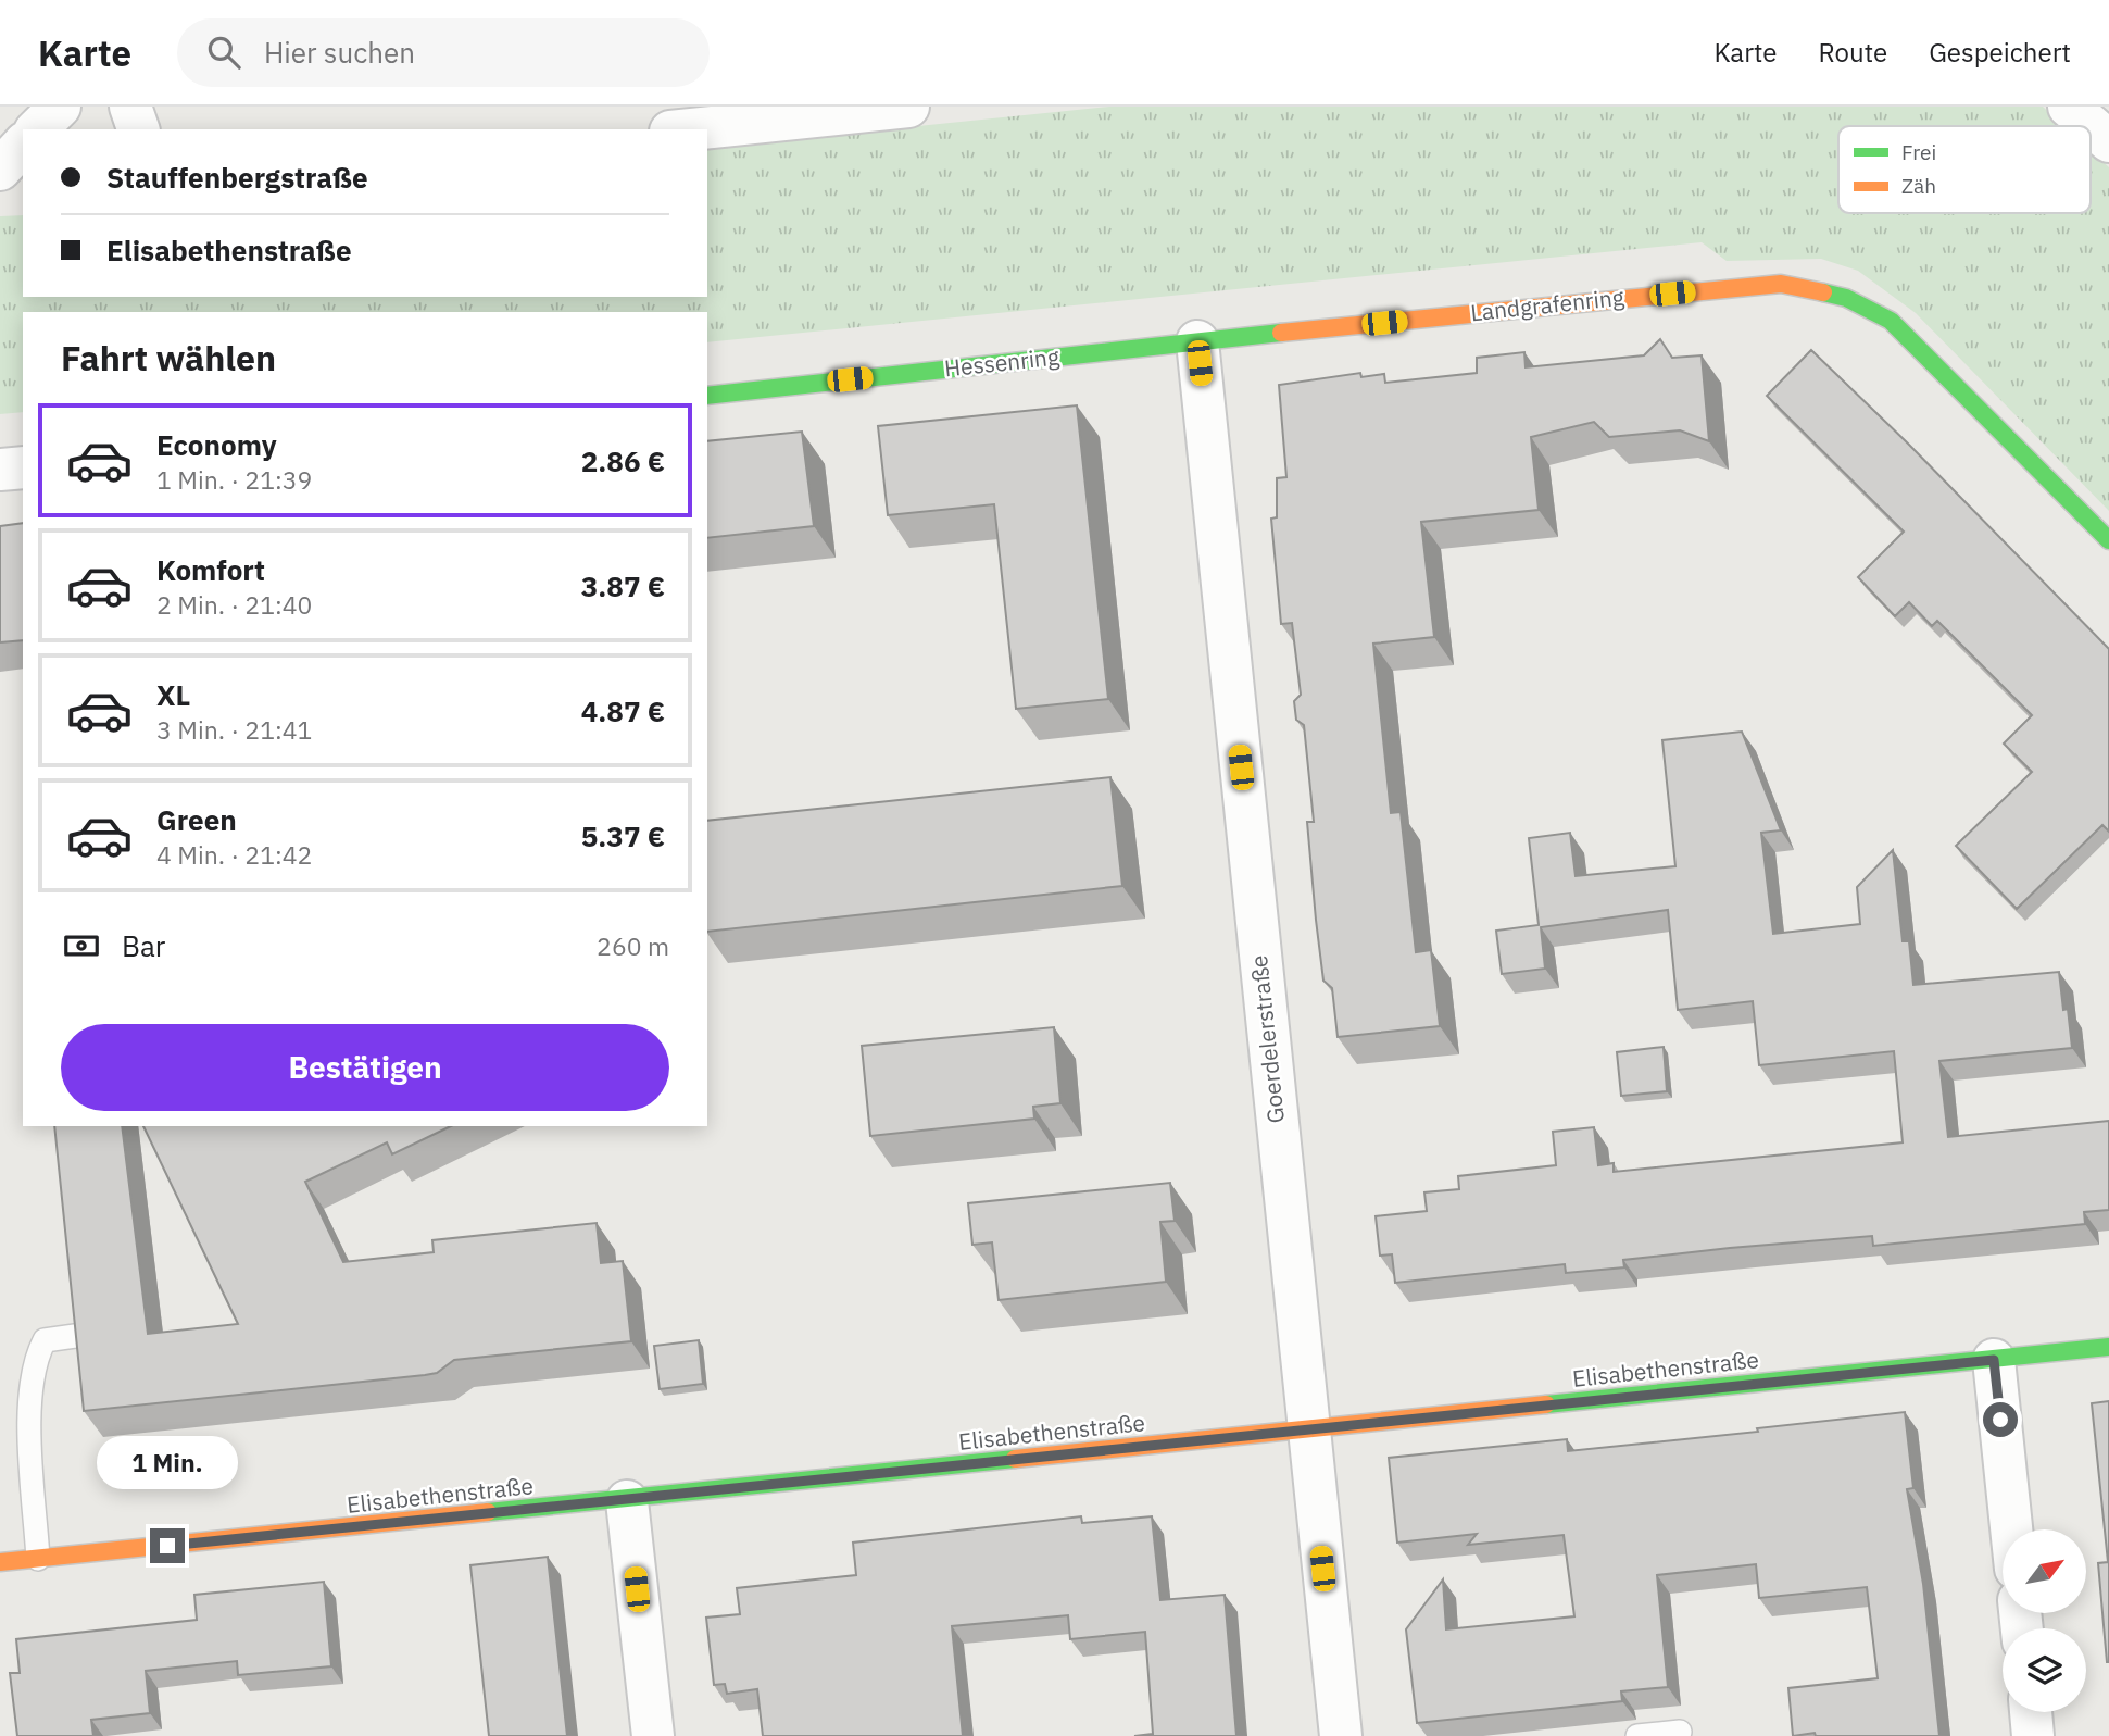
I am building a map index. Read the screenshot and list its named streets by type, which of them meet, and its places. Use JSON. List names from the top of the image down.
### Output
{
  "streets": {
    "street": [
      "Landgrafenring",
      "Hessenring",
      "Goerdelerstraße",
      "Elisabethenstraße"
    ]
  },
  "crossings": [
    ["Landgrafenring", "Hessenring"],
    ["Hessenring", "Goerdelerstraße"],
    ["Goerdelerstraße", "Elisabethenstraße"]
  ],
  "legend": ["Frei", "Zäh"],
  "north": "top right",
  "page": {
    "header": "Karte",
    "search": "Hier suchen",
    "nav": ["Karte", "Route", "Gespeichert"],
    "banner": ["Stauffenbergstraße", "Elisabethenstraße"],
    "heading": "Fahrt wählen",
    "list": [
      {
        "name": "Economy",
        "note": "1 Min. · 21:39",
        "value": "2.86 €"
      },
      {
        "name": "Komfort",
        "note": "2 Min. · 21:40",
        "value": "3.87 €"
      },
      {
        "name": "XL",
        "note": "3 Min. · 21:41",
        "value": "4.87 €"
      },
      {
        "name": "Green",
        "note": "4 Min. · 21:42",
        "value": "5.37 €"
      }
    ],
    "pay": ["Bar", "260 m"],
    "buttons": "Bestätigen",
    "bubble": "1 Min."
  }
}
